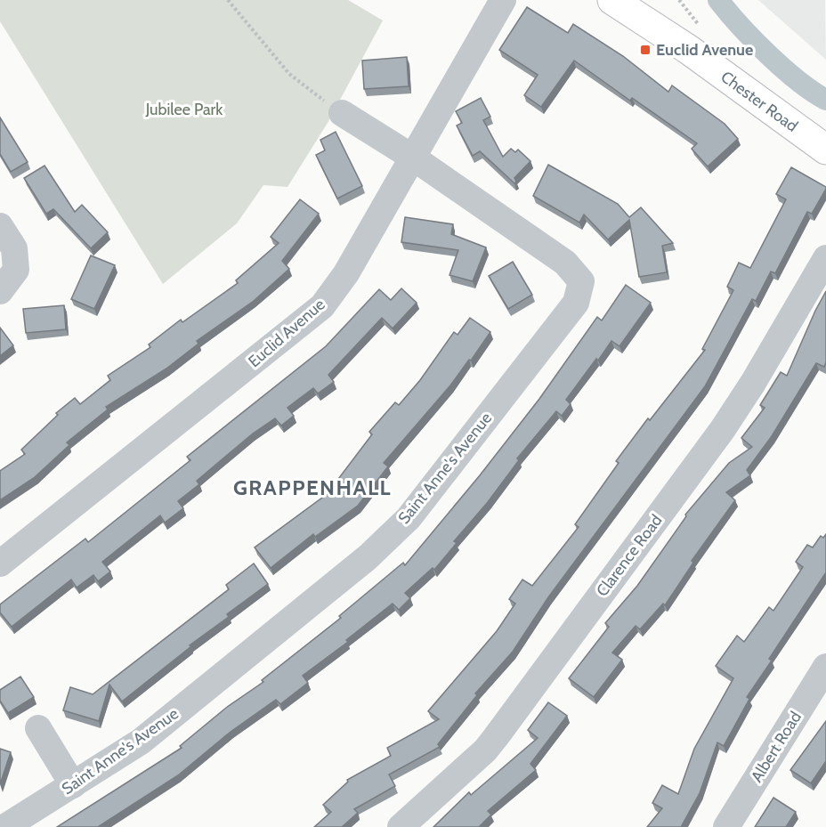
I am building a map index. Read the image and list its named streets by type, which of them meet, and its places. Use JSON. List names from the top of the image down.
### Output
{
  "streets": {
    "main road": ["Chester Road"],
    "street": [
      "Euclid Avenue",
      "Saint Anne's Avenue",
      "Clarence Road",
      "Albert Road"
    ]
  },
  "crossings": [
    ["Euclid Avenue", "Saint Anne's Avenue"]
  ],
  "districts": ["GRAPPENHALL"],
  "parks": ["Jubilee Park"],
  "places": {
    "transit": ["Euclid Avenue"]
  }
}
